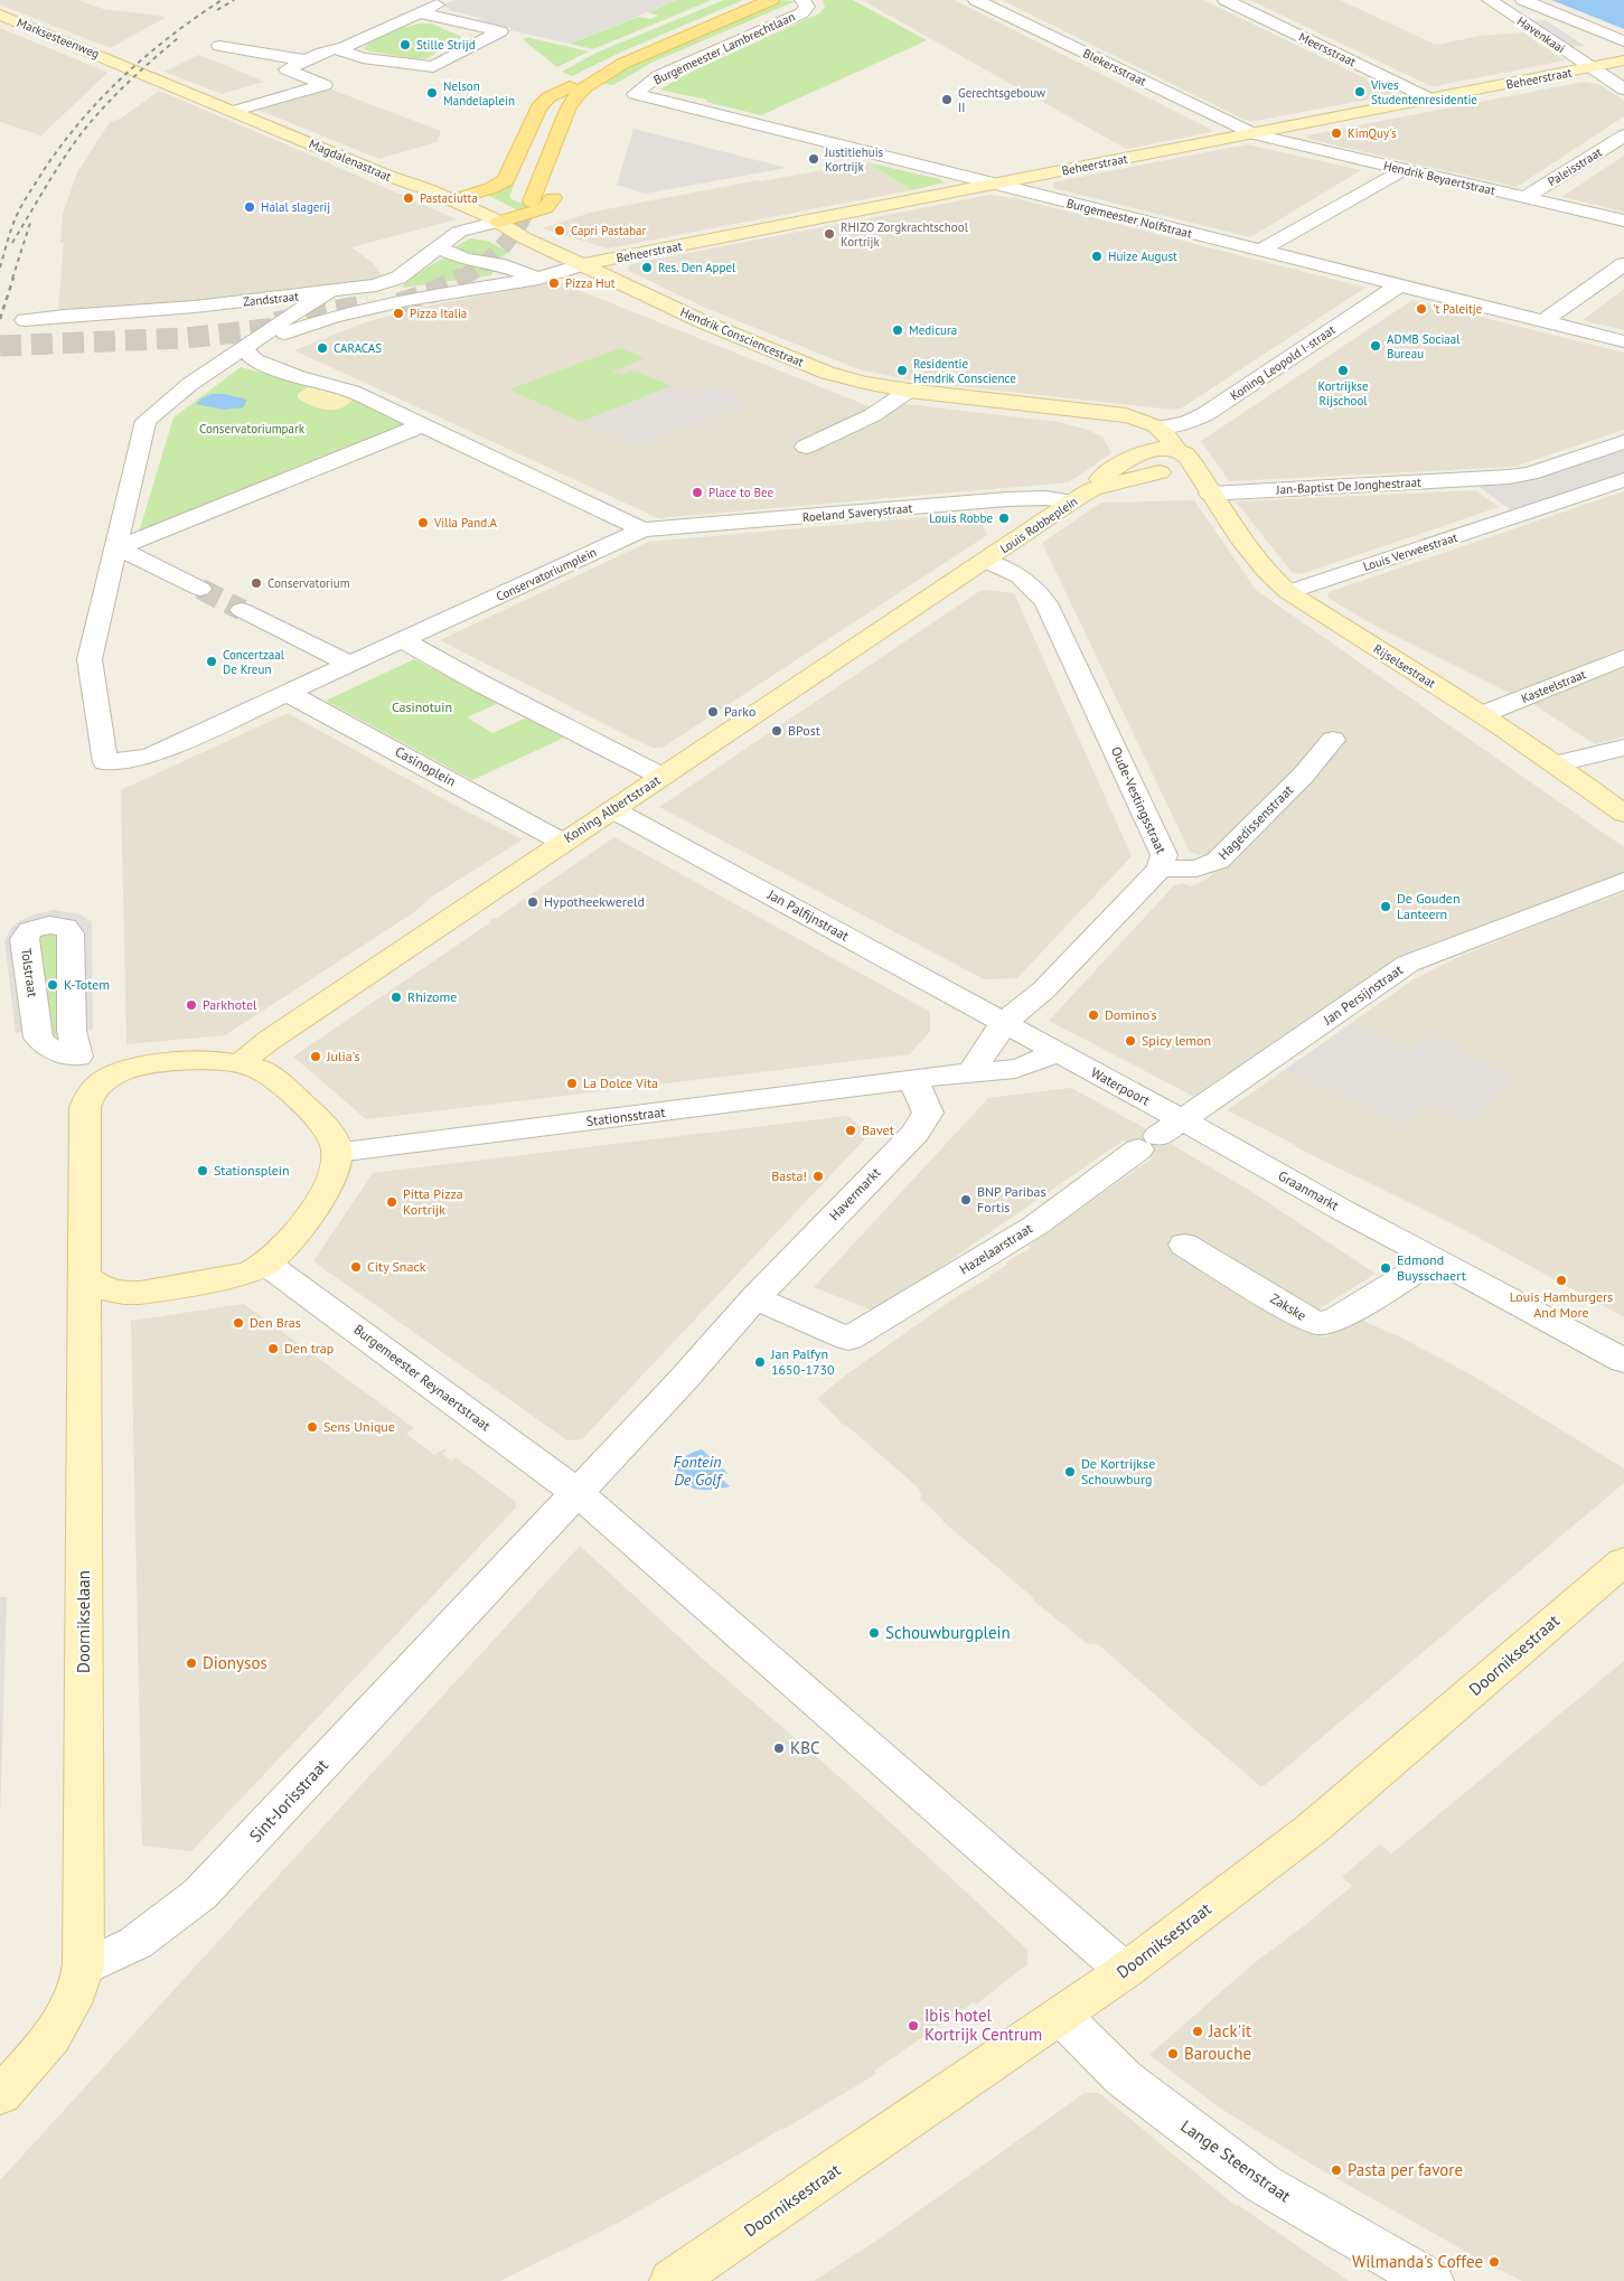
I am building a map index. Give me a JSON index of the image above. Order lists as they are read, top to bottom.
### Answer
{
  "streets": {
    "main road": ["Burgemeester Lambrechtlaan"],
    "street": [
      "Havenkaai",
      "Marksesteenweg",
      "Meersstraat",
      "Blekersstraat",
      "Beheerstraat",
      "Magdalenastraat",
      "Paleisstraat",
      "Hendrik Beyaertstraat",
      "Burgemeester Nolfstraat",
      "Zandstraat",
      "Hendrik Consciencestraat",
      "Koning Leopold I-straat",
      "Jan-Baptist De Jonghestraat",
      "Roeland Saverystraat",
      "Louis Robbeplein",
      "Louis Verweestraat",
      "Conservatoriumplein",
      "Rijselsestraat",
      "Kasteelstraat",
      "Casinoplein",
      "Oude-Vestingsstraat",
      "Koning Albertstraat",
      "Hagedissenstraat",
      "Jan Palfijnstraat",
      "Jan Persijnstraat",
      "Waterpoort",
      "Stationsstraat",
      "Graanmarkt",
      "Havermarkt",
      "Hazelaarstraat",
      "Zakske",
      "Burgemeester Reynaertstraat",
      "Doornikselaan",
      "Doorniksestraat",
      "Sint-Jorisstraat",
      "Lange Steenstraat"
    ]
  },
  "crossings": [
    ["Havenkaai", "Beheerstraat"],
    ["Marksesteenweg", "Magdalenastraat"],
    ["Burgemeester Lambrechtlaan", "Burgemeester Nolfstraat"],
    ["Meersstraat", "Beheerstraat"],
    ["Blekersstraat", "Beheerstraat"],
    ["Blekersstraat", "Hendrik Beyaertstraat"],
    ["Beheerstraat", "Magdalenastraat"],
    ["Beheerstraat", "Hendrik Beyaertstraat"],
    ["Beheerstraat", "Burgemeester Nolfstraat"],
    ["Beheerstraat", "Hendrik Consciencestraat"],
    ["Magdalenastraat", "Zandstraat"],
    ["Magdalenastraat", "Hendrik Consciencestraat"],
    ["Paleisstraat", "Hendrik Beyaertstraat"],
    ["Burgemeester Nolfstraat", "Koning Leopold I-straat"],
    ["Hendrik Consciencestraat", "Koning Leopold I-straat"],
    ["Hendrik Consciencestraat", "Louis Robbeplein"],
    ["Jan-Baptist De Jonghestraat", "Rijselsestraat"],
    ["Roeland Saverystraat", "Louis Robbeplein"],
    ["Roeland Saverystraat", "Conservatoriumplein"],
    ["Louis Robbeplein", "Oude-Vestingsstraat"],
    ["Louis Robbeplein", "Koning Albertstraat"],
    ["Louis Verweestraat", "Rijselsestraat"],
    ["Conservatoriumplein", "Casinoplein"],
    ["Rijselsestraat", "Kasteelstraat"],
    ["Casinoplein", "Koning Albertstraat"],
    ["Oude-Vestingsstraat", "Koning Albertstraat"],
    ["Oude-Vestingsstraat", "Hagedissenstraat"],
    ["Oude-Vestingsstraat", "Jan Palfijnstraat"],
    ["Oude-Vestingsstraat", "Waterpoort"],
    ["Koning Albertstraat", "Jan Palfijnstraat"],
    ["Jan Palfijnstraat", "Waterpoort"],
    ["Jan Persijnstraat", "Waterpoort"],
    ["Jan Persijnstraat", "Graanmarkt"],
    ["Jan Persijnstraat", "Hazelaarstraat"],
    ["Waterpoort", "Graanmarkt"],
    ["Waterpoort", "Hazelaarstraat"],
    ["Stationsstraat", "Havermarkt"],
    ["Graanmarkt", "Hazelaarstraat"],
    ["Graanmarkt", "Zakske"],
    ["Havermarkt", "Hazelaarstraat"],
    ["Burgemeester Reynaertstraat", "Sint-Jorisstraat"],
    ["Doornikselaan", "Sint-Jorisstraat"],
    ["Doorniksestraat", "Lange Steenstraat"]
  ],
  "water": ["Fontein De Golf"],
  "parks": ["Conservatoriumpark", "Casinotuin"],
  "places": [
    "Stille Strijd",
    "Vives Studentenresidentie",
    "Nelson Mandelaplein",
    "Gerechtsgebouw II",
    "KimQuy's",
    "Justitiehuis Kortrijk",
    "Pastaciutta",
    "Halal slagerij",
    "Capri Pastabar",
    "RHIZO Zorgkrachtschool Kortrijk",
    "Huize August",
    "Res. Den Appel",
    "Pizza Hut",
    "'t Paleitje",
    "Pizza Italia",
    "Medicura",
    "ADMB Sociaal Bureau",
    "CARACAS",
    "Residentie Hendrik Conscience",
    "Kortrijkse Rijschool",
    "Place to Bee",
    "Louis Robbe",
    "Villa Pand.A",
    "Conservatorium",
    "Concertzaal De Kreun",
    "Parko",
    "BPost",
    "Hypotheekwereld",
    "De Gouden Lanteern",
    "K-Totem",
    "Rhizome",
    "Parkhotel",
    "Domino's",
    "Spicy lemon",
    "Julia's",
    "La Dolce Vita",
    "Bavet",
    "Stationsplein",
    "Basta!",
    "BNP Paribas Fortis",
    "Pitta Pizza Kortrijk",
    "City Snack",
    "Edmond Buysschaert",
    "Louis Hamburgers And More",
    "Den Bras",
    "Den trap",
    "Jan Palfyn 1650-1730",
    "Sens Unique",
    "De Kortrijkse Schouwburg",
    "Schouwburgplein",
    "Dionysos",
    "KBC",
    "Ibis hotel Kortrijk Centrum",
    "Jack'it",
    "Barouche",
    "Pasta per favore",
    "Wilmanda's Coffee"
  ]
}
